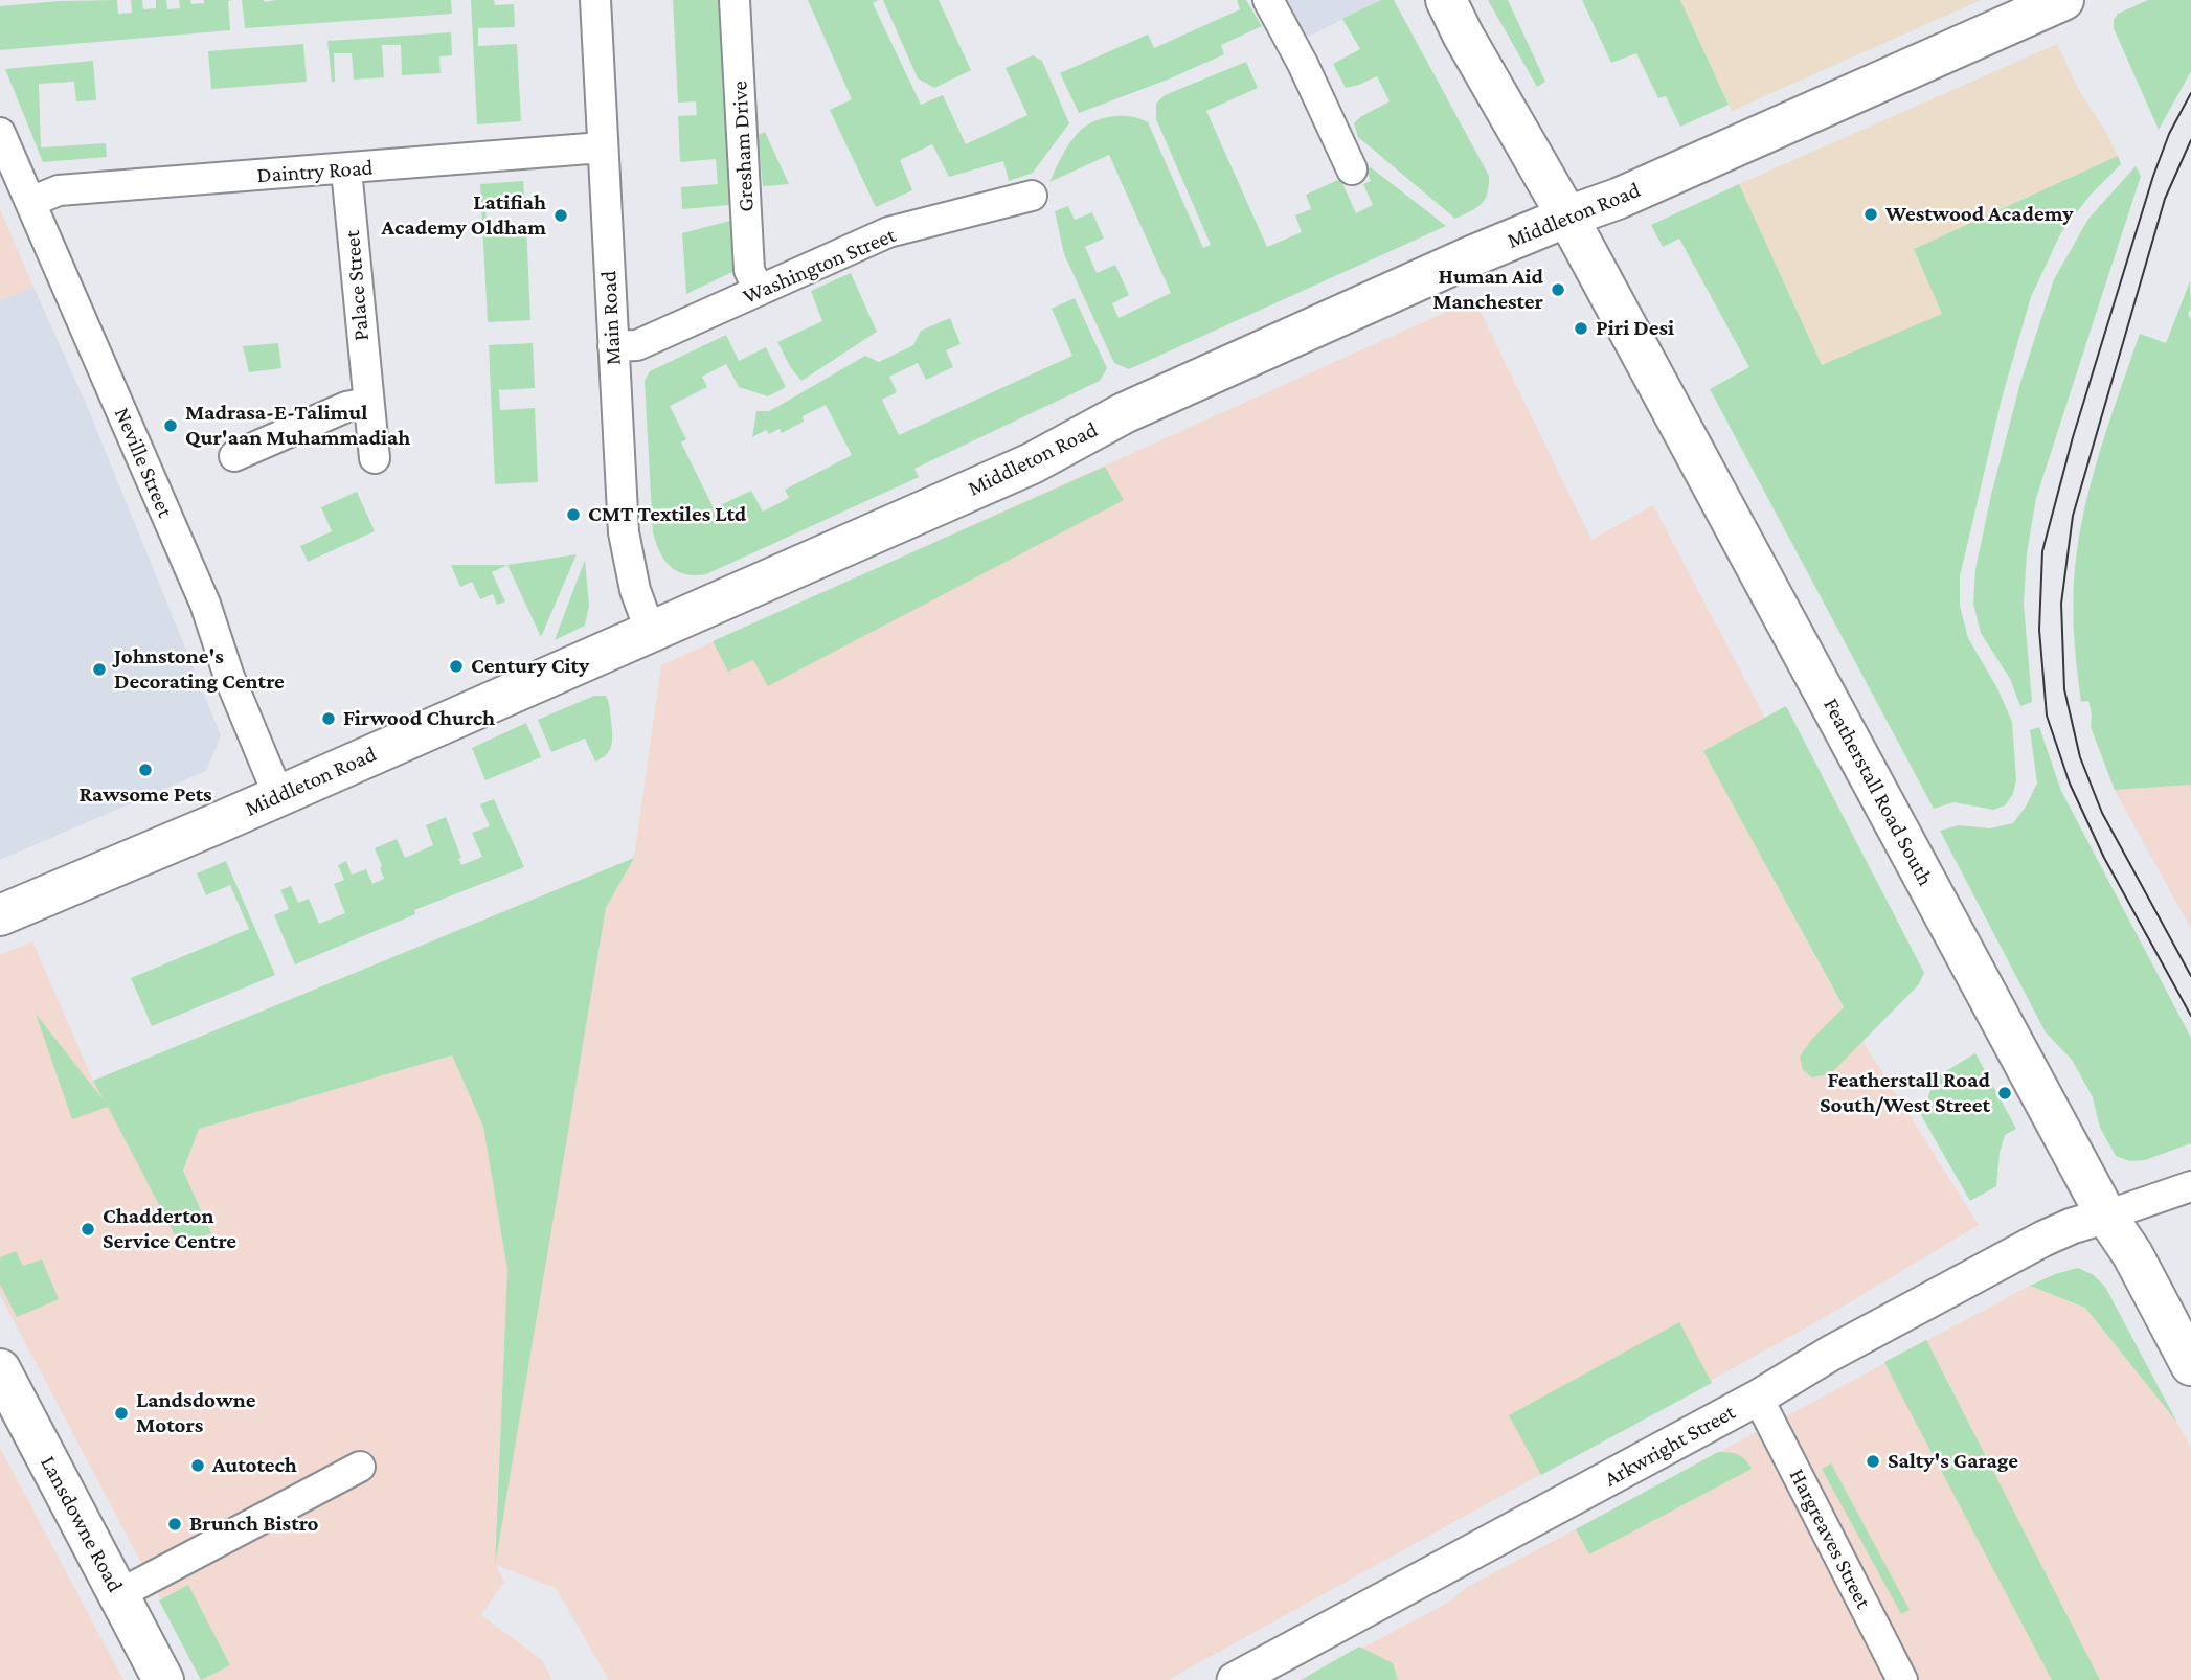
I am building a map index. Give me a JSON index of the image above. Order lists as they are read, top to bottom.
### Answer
{
  "streets": {
    "main road": ["Middleton Road", "Featherstall Road South", "Lansdowne Road"],
    "street": [
      "Gresham Drive",
      "Daintry Road",
      "Washington Street",
      "Palace Street",
      "Main Road",
      "Neville Street",
      "Arkwright Street",
      "Hargreaves Street"
    ]
  },
  "crossings": [
    ["Gresham Drive", "Washington Street"],
    ["Daintry Road", "Palace Street"],
    ["Daintry Road", "Main Road"],
    ["Daintry Road", "Neville Street"],
    ["Middleton Road", "Main Road"],
    ["Middleton Road", "Neville Street"],
    ["Middleton Road", "Featherstall Road South"],
    ["Washington Street", "Main Road"],
    ["Featherstall Road South", "Arkwright Street"],
    ["Arkwright Street", "Hargreaves Street"]
  ],
  "places": [
    "Westwood Academy",
    "Latifiah Academy Oldham",
    "Human Aid Manchester",
    "Piri Desi",
    "Madrasa-E-Talimul Qur'aan Muhammadiah",
    "CMT Textiles Ltd",
    "Century City",
    "Johnstone's Decorating Centre",
    "Firwood Church",
    "Rawsome Pets",
    "Featherstall Road South/West Street",
    "Chadderton Service Centre",
    "Landsdowne Motors",
    "Salty's Garage",
    "Autotech",
    "Brunch Bistro"
  ]
}
